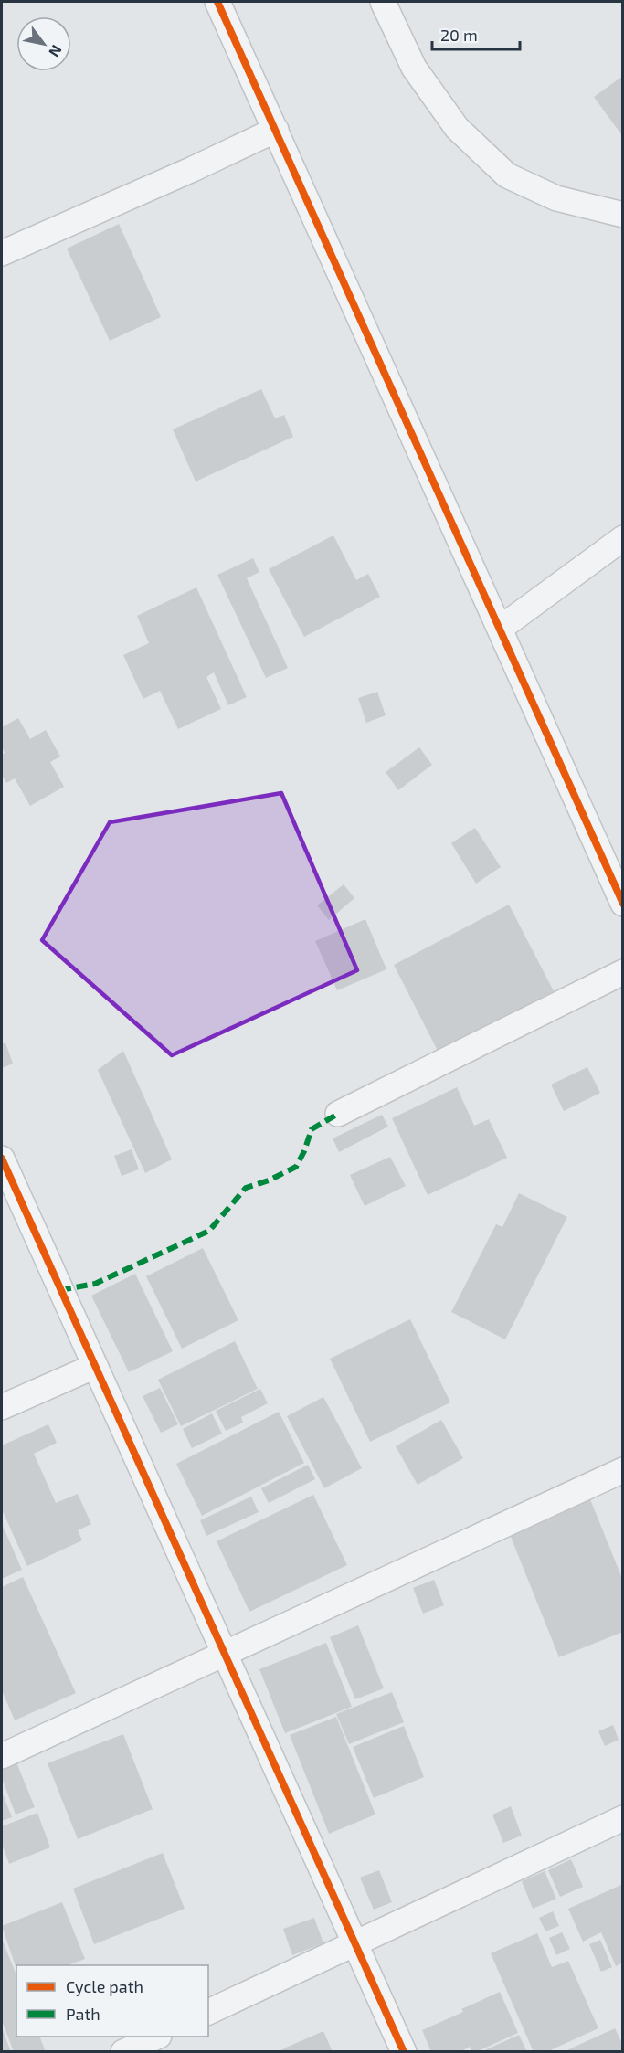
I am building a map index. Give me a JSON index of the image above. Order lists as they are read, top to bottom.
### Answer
{
  "legend": ["Cycle path", "Path"],
  "scale_bar": "20 m",
  "north": "bottom right"
}
